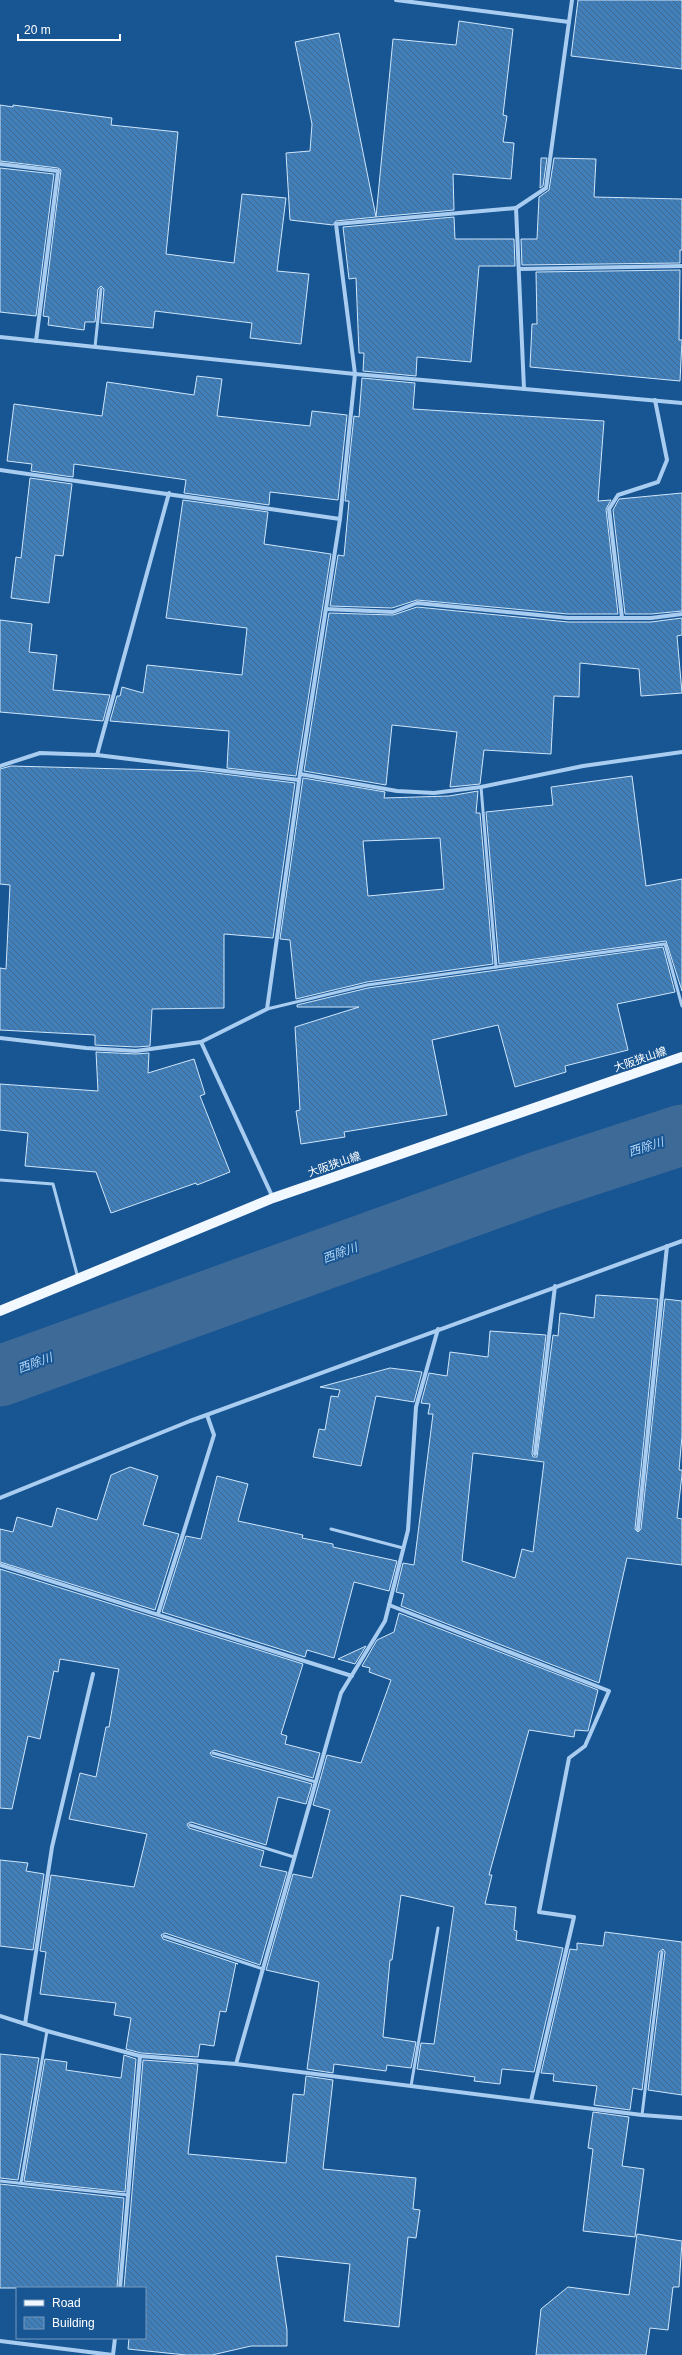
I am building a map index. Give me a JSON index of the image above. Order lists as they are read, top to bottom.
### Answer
{
  "streets": {
    "main road": ["大阪狭山線"]
  },
  "water": ["西除川"],
  "legend": ["Road", "Building"],
  "scale_bar": "20 m"
}
